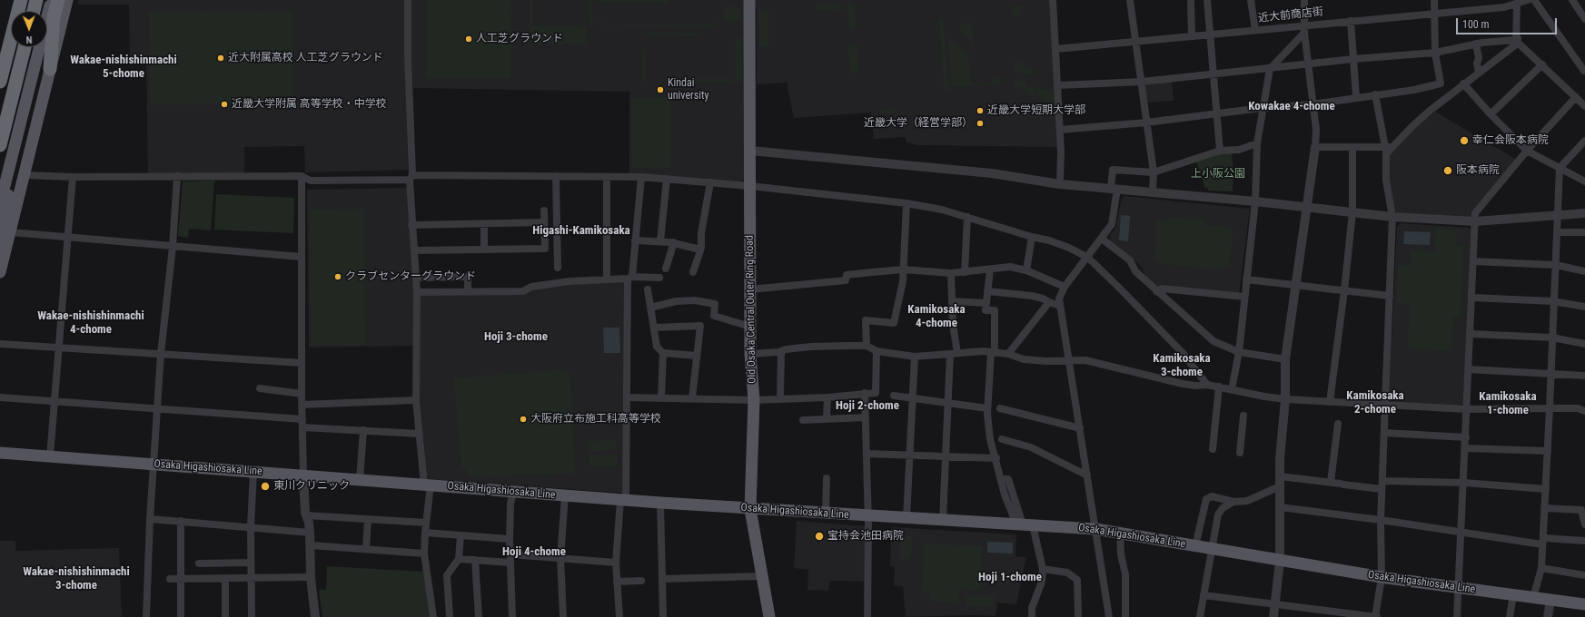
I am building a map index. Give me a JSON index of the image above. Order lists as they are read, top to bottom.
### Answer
{
  "streets": {
    "main road": ["Old Osaka Central Outer Ring Road", "Osaka Higashiosaka Line"],
    "street": ["近大前商店街"]
  },
  "crossings": [
    ["Old Osaka Central Outer Ring Road", "Osaka Higashiosaka Line"]
  ],
  "districts": [
    "Wakae-nishishinmachi 5-chome",
    "Kowakae 4-chome",
    "Higashi-Kamikosaka",
    "Kamikosaka 4-chome",
    "Wakae-nishishinmachi 4-chome",
    "Hoji 3-chome",
    "Kamikosaka 3-chome",
    "Kamikosaka 2-chome",
    "Kamikosaka 1-chome",
    "Hoji 2-chome",
    "Hoji 4-chome",
    "Wakae-nishishinmachi 3-chome",
    "Hoji 1-chome"
  ],
  "parks": ["上小阪公園"],
  "places": [
    "人工芝グラウンド",
    "近大附属高校 人工芝グラウンド",
    "Kindai university",
    "近畿大学附属 高等学校・中学校",
    "近畿大学短期大学部",
    "近畿大学（経営学部）",
    "幸仁会阪本病院",
    "阪本病院",
    "クラブセンターグラウンド",
    "大阪府立布施工科高等学校",
    "東川クリニック",
    "宝持会池田病院"
  ],
  "scale_bar": "100 m",
  "north": "bottom"
}
